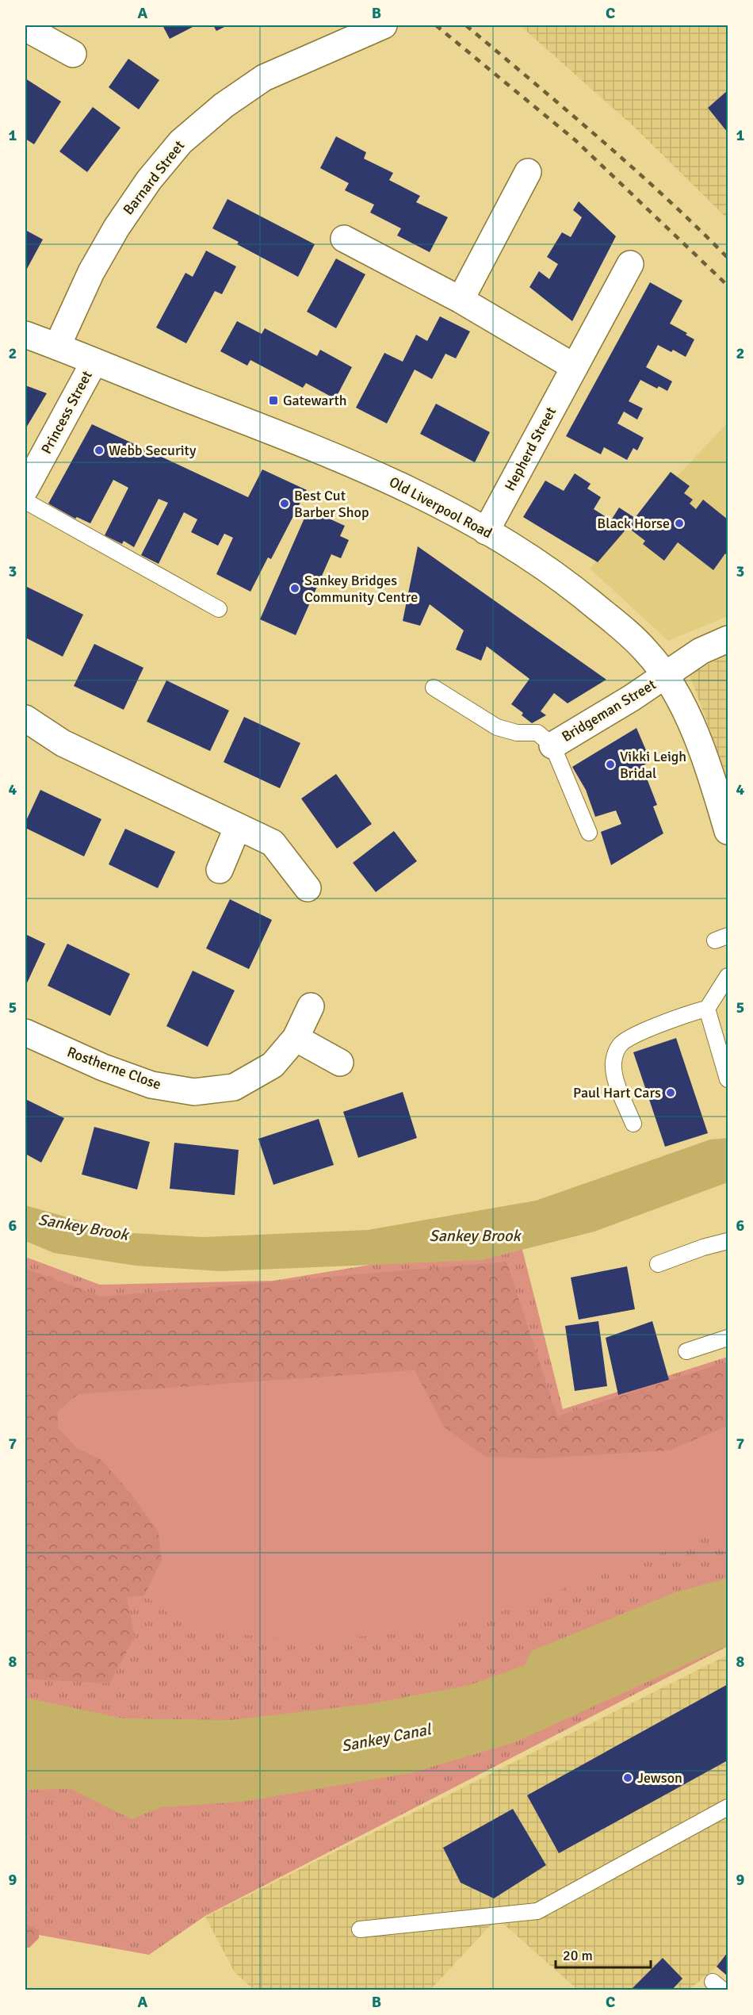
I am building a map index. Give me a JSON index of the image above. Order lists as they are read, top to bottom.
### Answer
{
  "streets": {
    "street": [
      "Barnard Street",
      "Princess Street",
      "Hepherd Street",
      "Old Liverpool Road",
      "Bridgeman Street",
      "Rostherne Close"
    ]
  },
  "crossings": [
    ["Barnard Street", "Old Liverpool Road"],
    ["Princess Street", "Old Liverpool Road"],
    ["Hepherd Street", "Old Liverpool Road"],
    ["Old Liverpool Road", "Bridgeman Street"]
  ],
  "water": ["Sankey Brook", "Sankey Canal"],
  "places": {
    "transit": ["Gatewarth"],
    "other": [
      "Webb Security",
      "Best Cut Barber Shop",
      "Black Horse",
      "Sankey Bridges Community Centre",
      "Vikki Leigh Bridal",
      "Paul Hart Cars",
      "Jewson"
    ]
  },
  "scale_bar": "20 m",
  "grid": {
    "columns": ["A", "B", "C"],
    "rows": [
      "1",
      "2",
      "3",
      "4",
      "5",
      "6",
      "7",
      "8",
      "9"
    ]
  }
}
